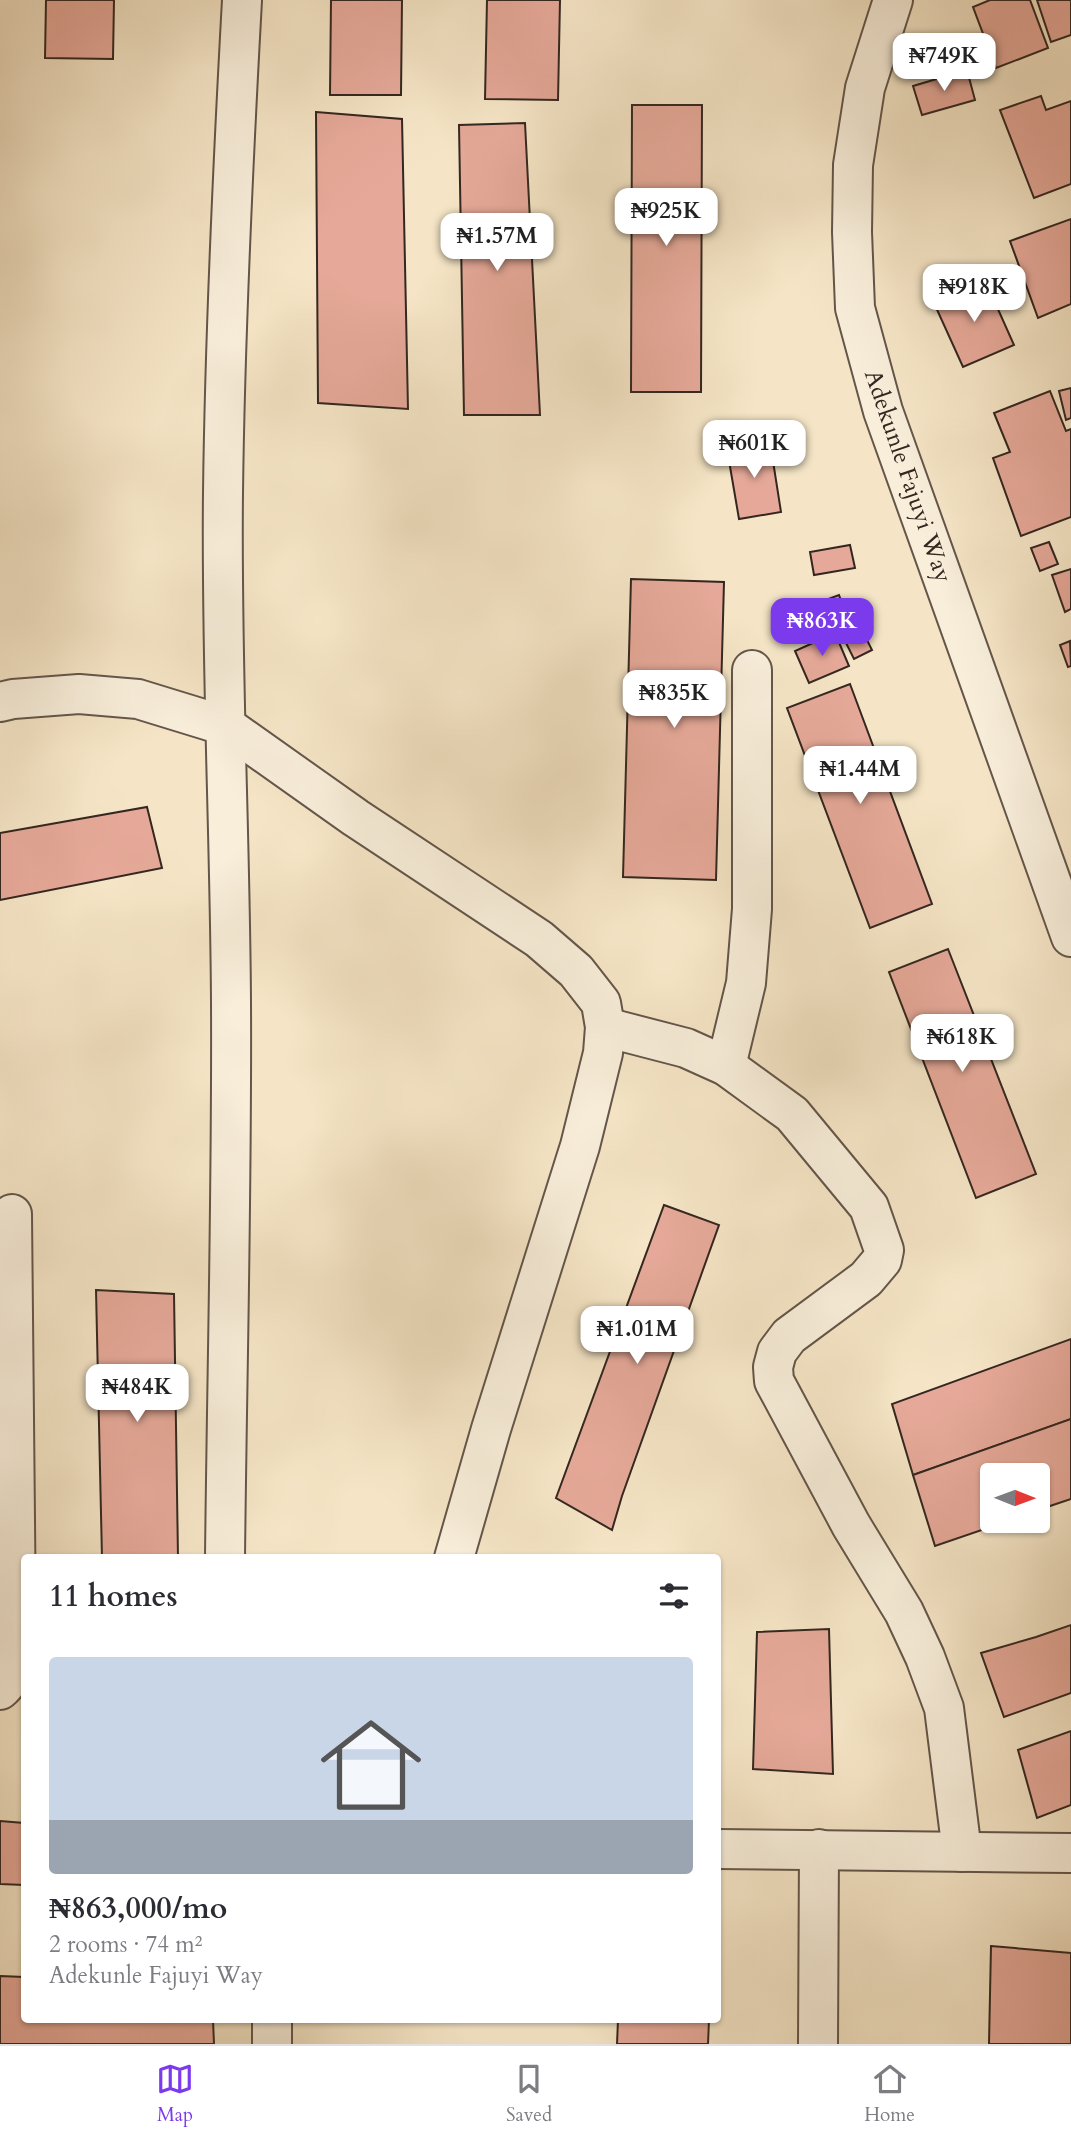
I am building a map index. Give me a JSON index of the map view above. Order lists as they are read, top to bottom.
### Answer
{
  "streets": {
    "street": ["Adekunle Fajuyi Way"]
  },
  "north": "right",
  "page": {
    "price": [
      "₦749K",
      "₦925K",
      "₦1.57M",
      "₦918K",
      "₦601K",
      "₦863K",
      "₦835K",
      "₦1.44M",
      "₦618K",
      "₦1.01M",
      "₦484K"
    ],
    "heading": "11 homes",
    "list": [
      {
        "name": "₦863,000/mo",
        "note": "2 rooms · 74 m² · Adekunle Fajuyi Way"
      }
    ],
    "tabs": ["Map", "Saved", "Home"]
  }
}
